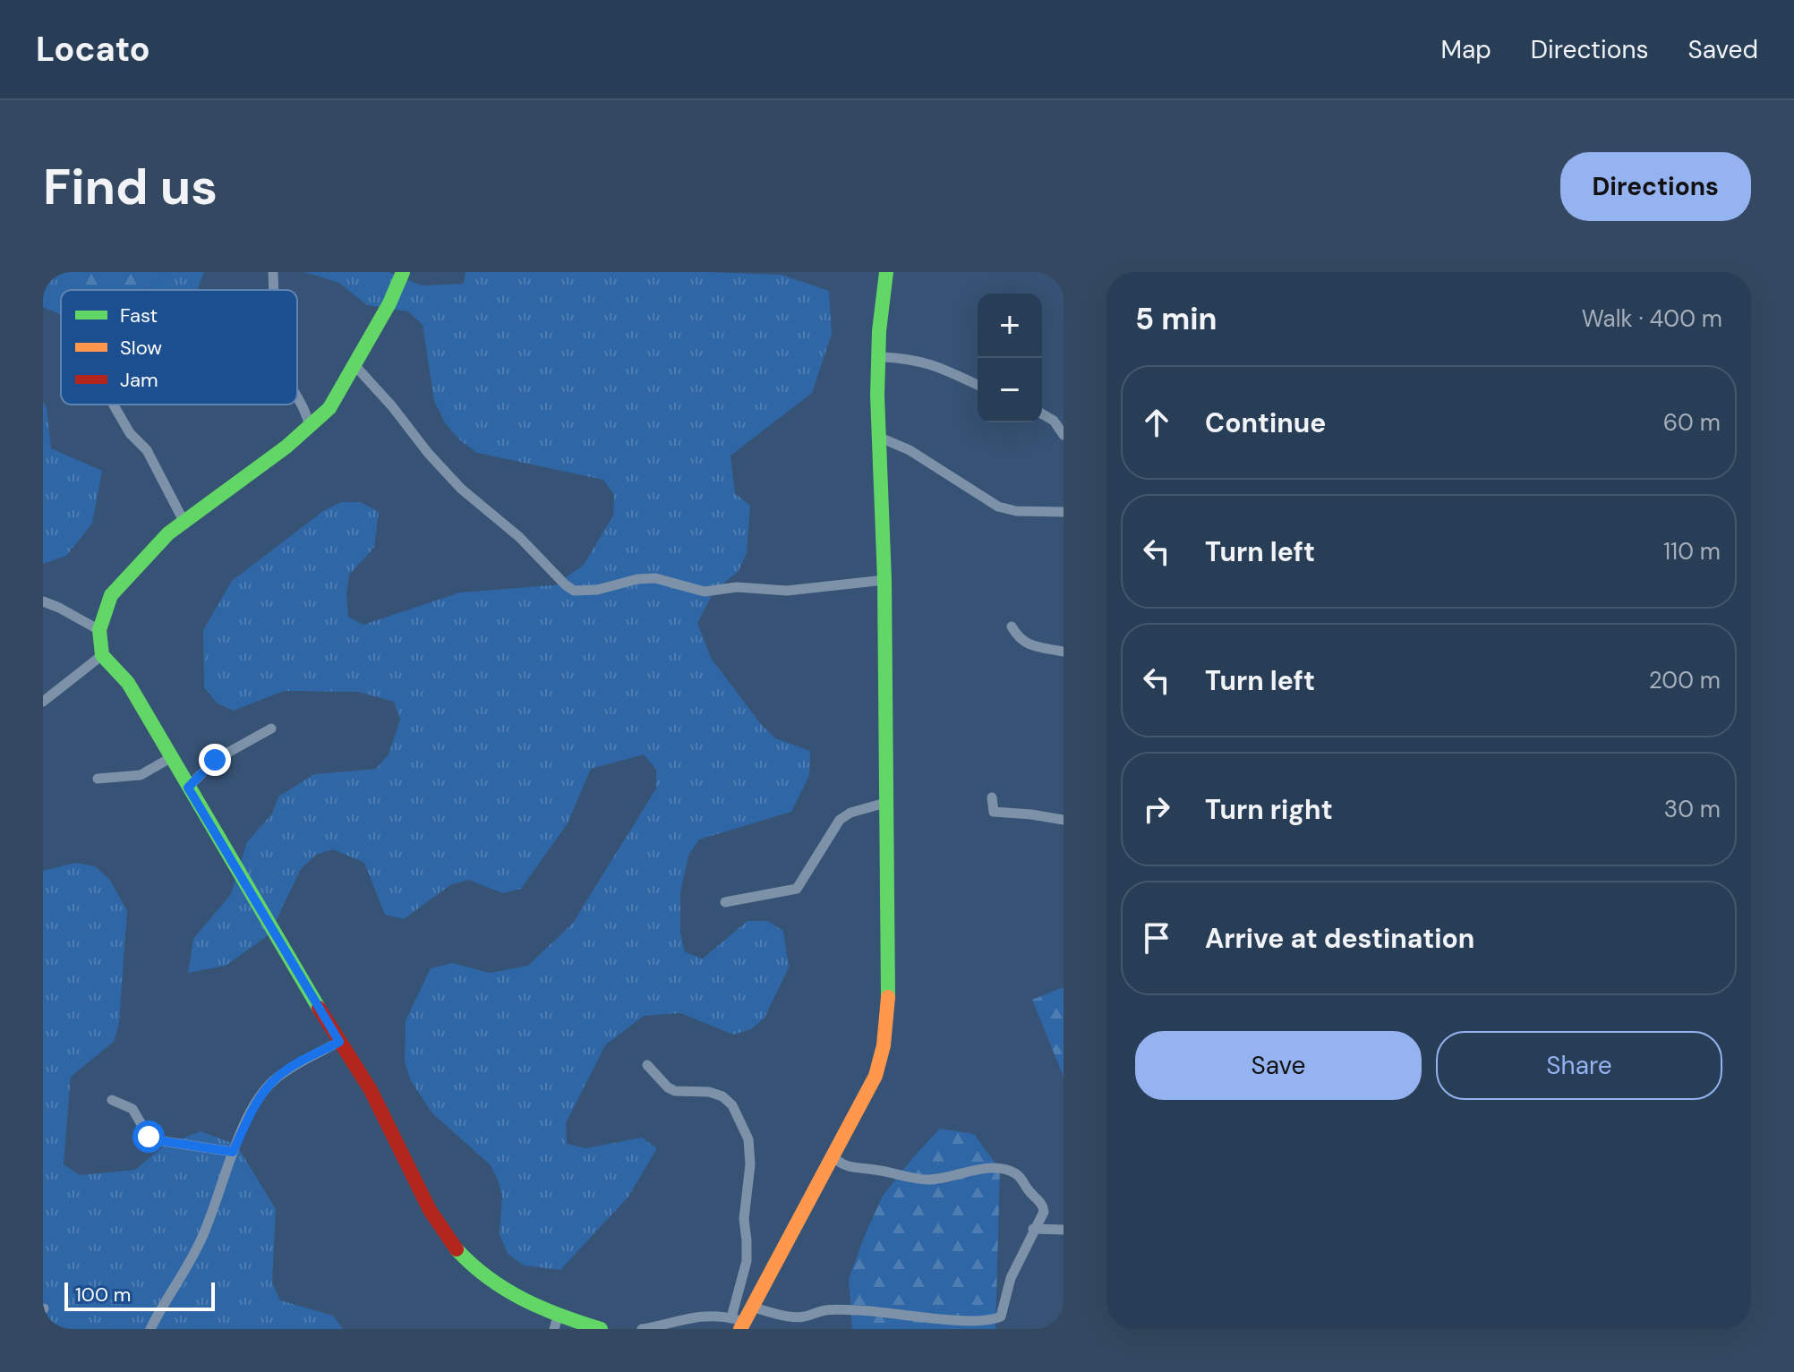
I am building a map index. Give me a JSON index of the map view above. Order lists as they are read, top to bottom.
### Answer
{
  "legend": ["Fast", "Slow", "Jam"],
  "scale_bar": "100 m",
  "page": {
    "header": "Locato",
    "nav": ["Map", "Directions", "Saved"],
    "buttons": [
      "Directions",
      ["Save", "Share"]
    ],
    "title": "Find us",
    "heading": ["5 min", "Walk · 400 m"],
    "map_buttons": ["+", "−"],
    "list": [
      ["Continue", "60 m"],
      ["Turn left", "110 m"],
      ["Turn left", "200 m"],
      ["Turn right", "30 m"],
      "Arrive at destination"
    ],
    "scale": "100 m"
  }
}
